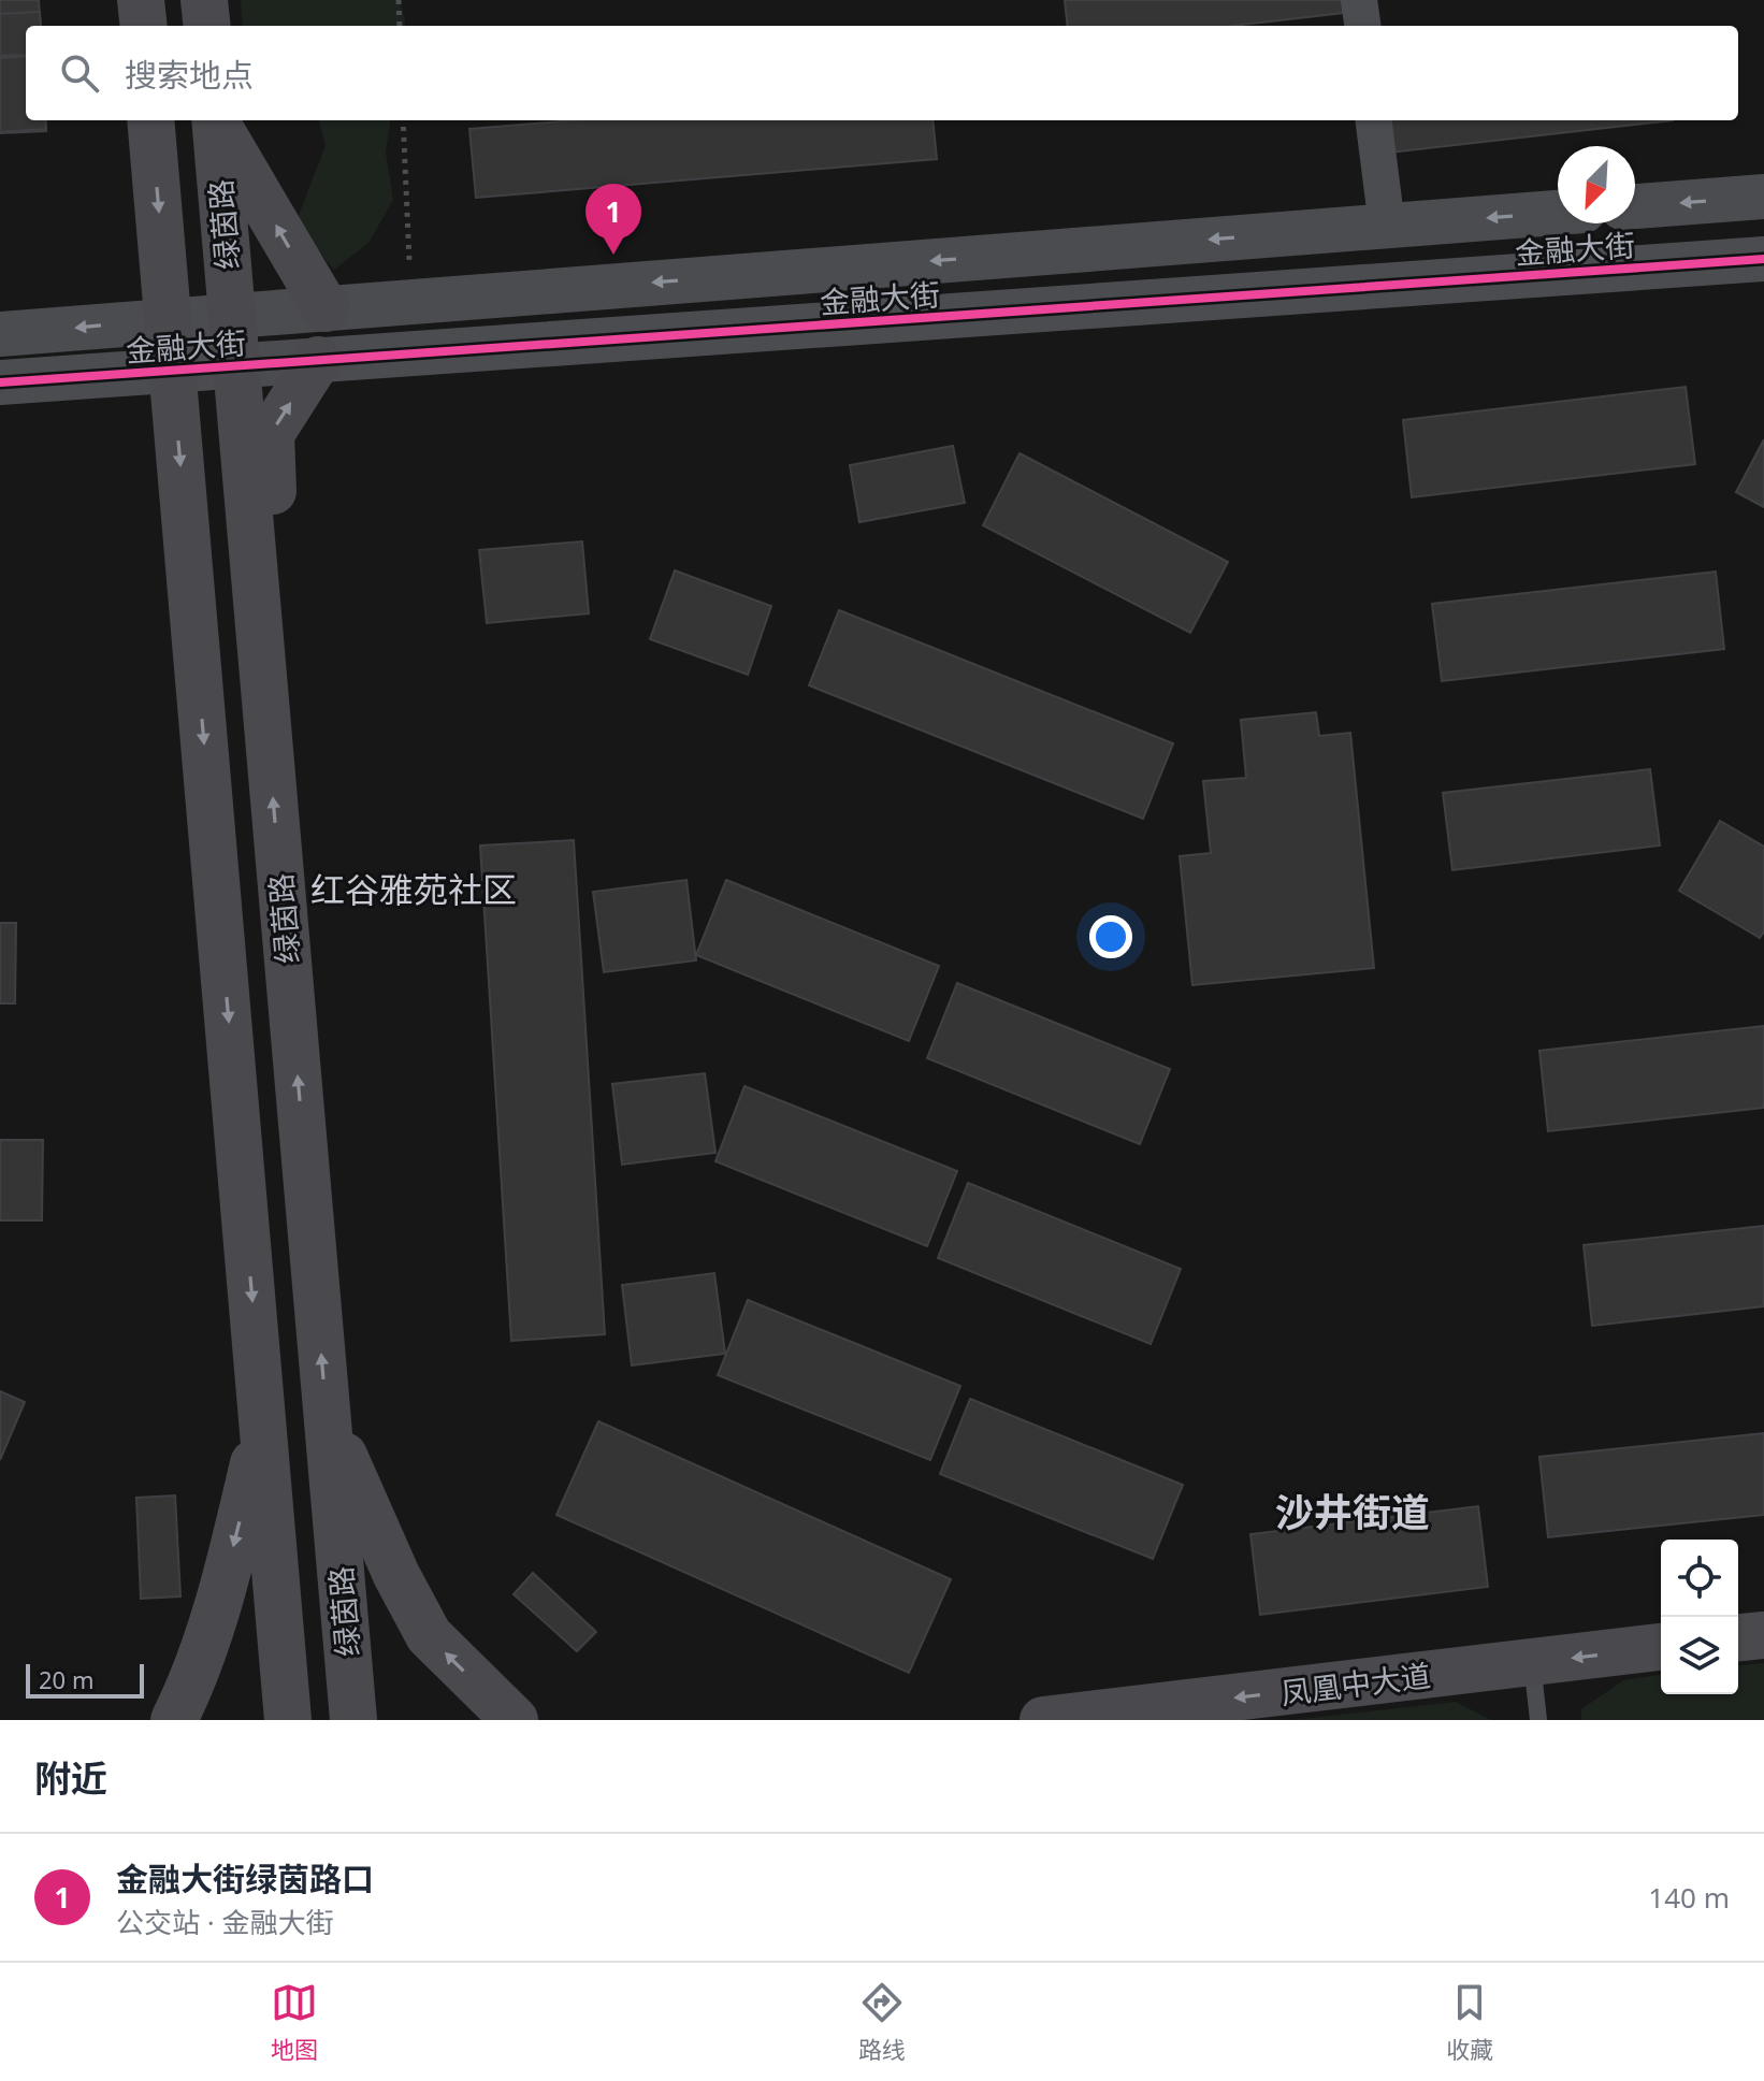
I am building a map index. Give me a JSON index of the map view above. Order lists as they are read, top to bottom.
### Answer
{
  "streets": {
    "main road": ["绿茵路", "凤凰中大道"],
    "street": ["金融大街"]
  },
  "crossings": [
    ["绿茵路", "金融大街"]
  ],
  "one_way": ["凤凰中大道"],
  "districts": ["红谷雅苑社区", "沙井街道"],
  "scale_bar": "20 m",
  "north": "bottom left",
  "page": {
    "search": "搜索地点",
    "pins": "1",
    "scale": "20 m",
    "heading": "附近",
    "list": [
      {
        "mark": "1",
        "name": "金融大街绿茵路口",
        "note": "公交站 · 金融大街",
        "value": "140 m"
      }
    ],
    "nav": ["地图", "路线", "收藏"]
  }
}
